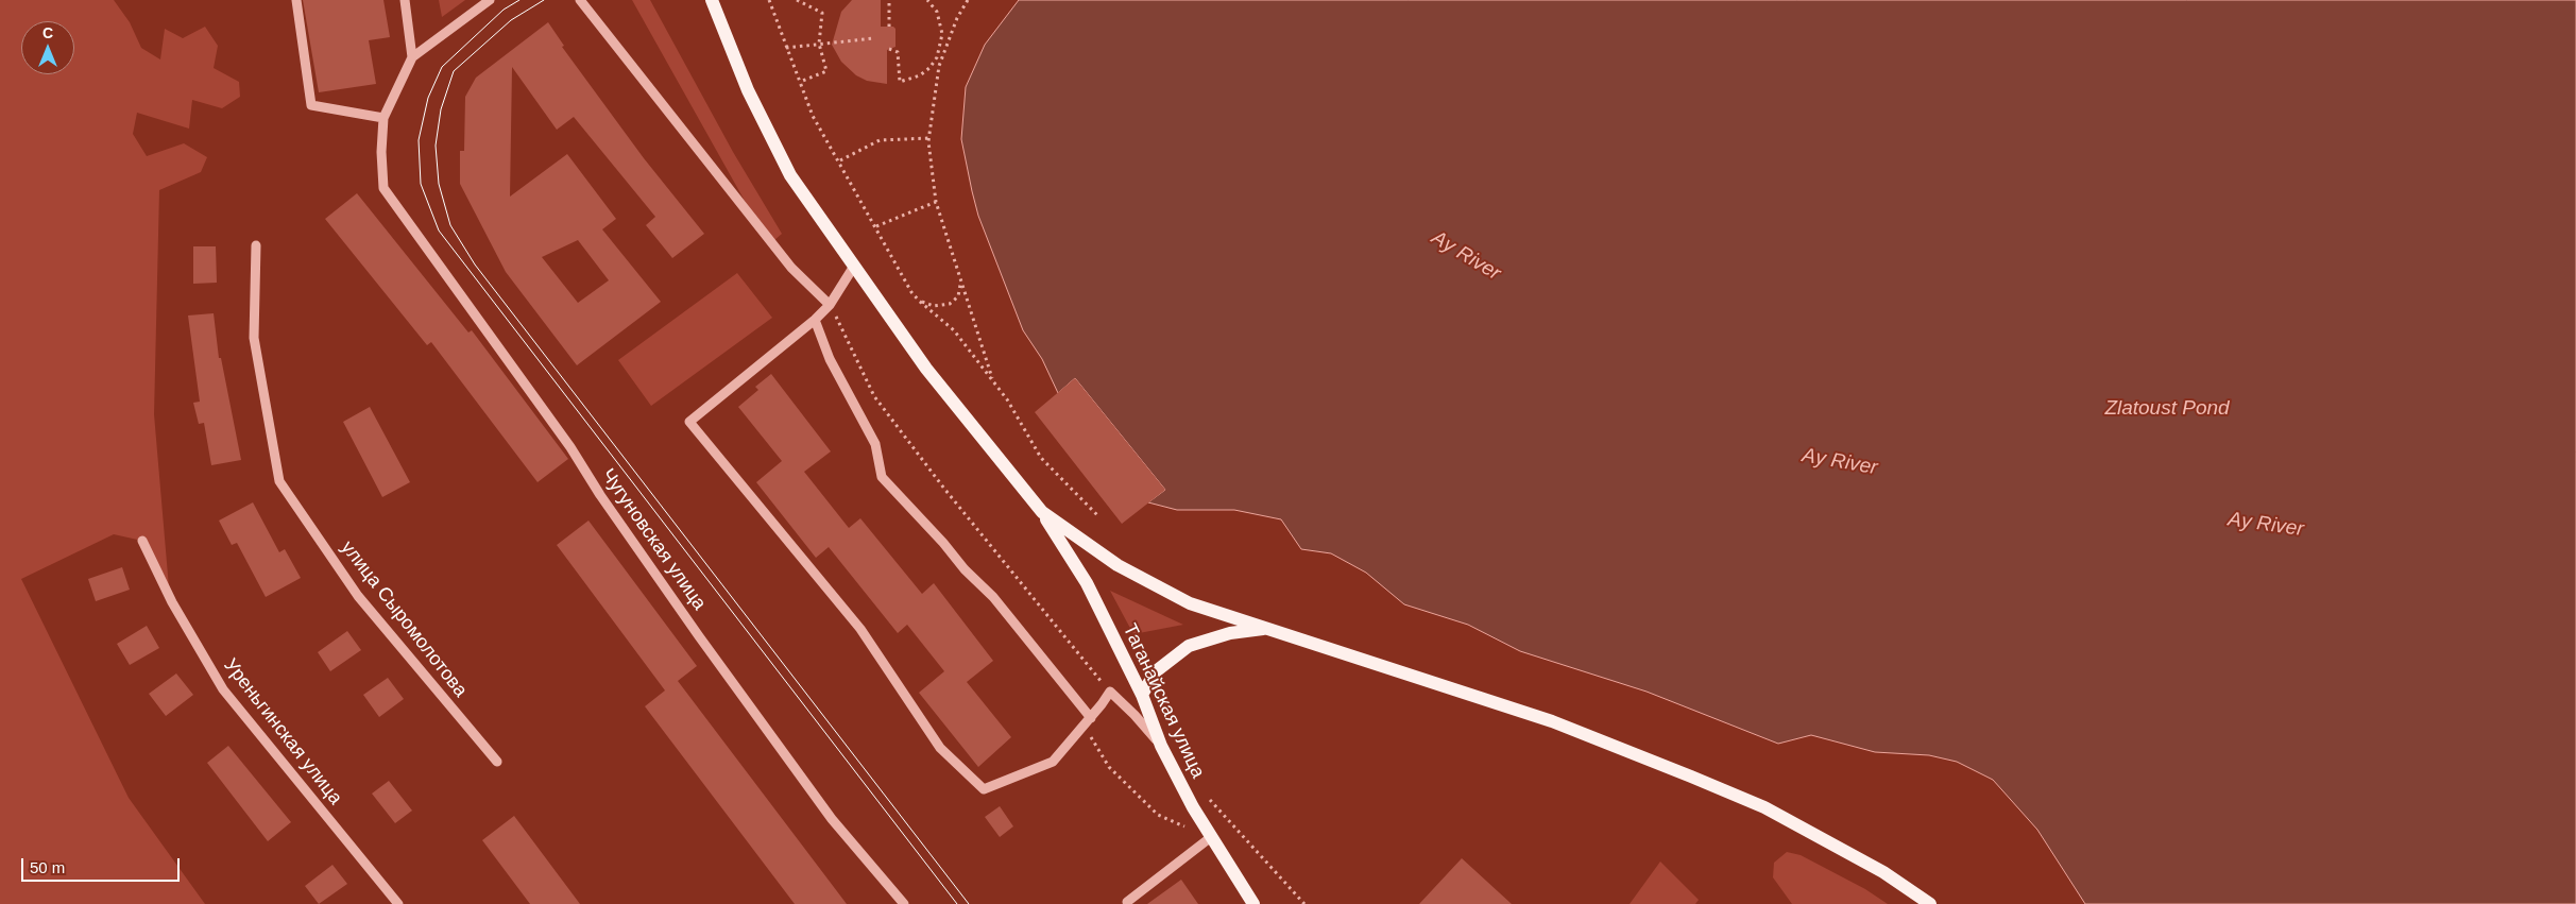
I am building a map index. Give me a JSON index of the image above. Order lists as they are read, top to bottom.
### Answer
{
  "streets": {
    "main road": ["Таганайская улица"],
    "street": ["Чугуновская улица", "улица Сыромолотова", "Уреньгинская улица"]
  },
  "water": ["Ay River", "Zlatoust Pond"],
  "scale_bar": "50 m",
  "north": "top"
}
